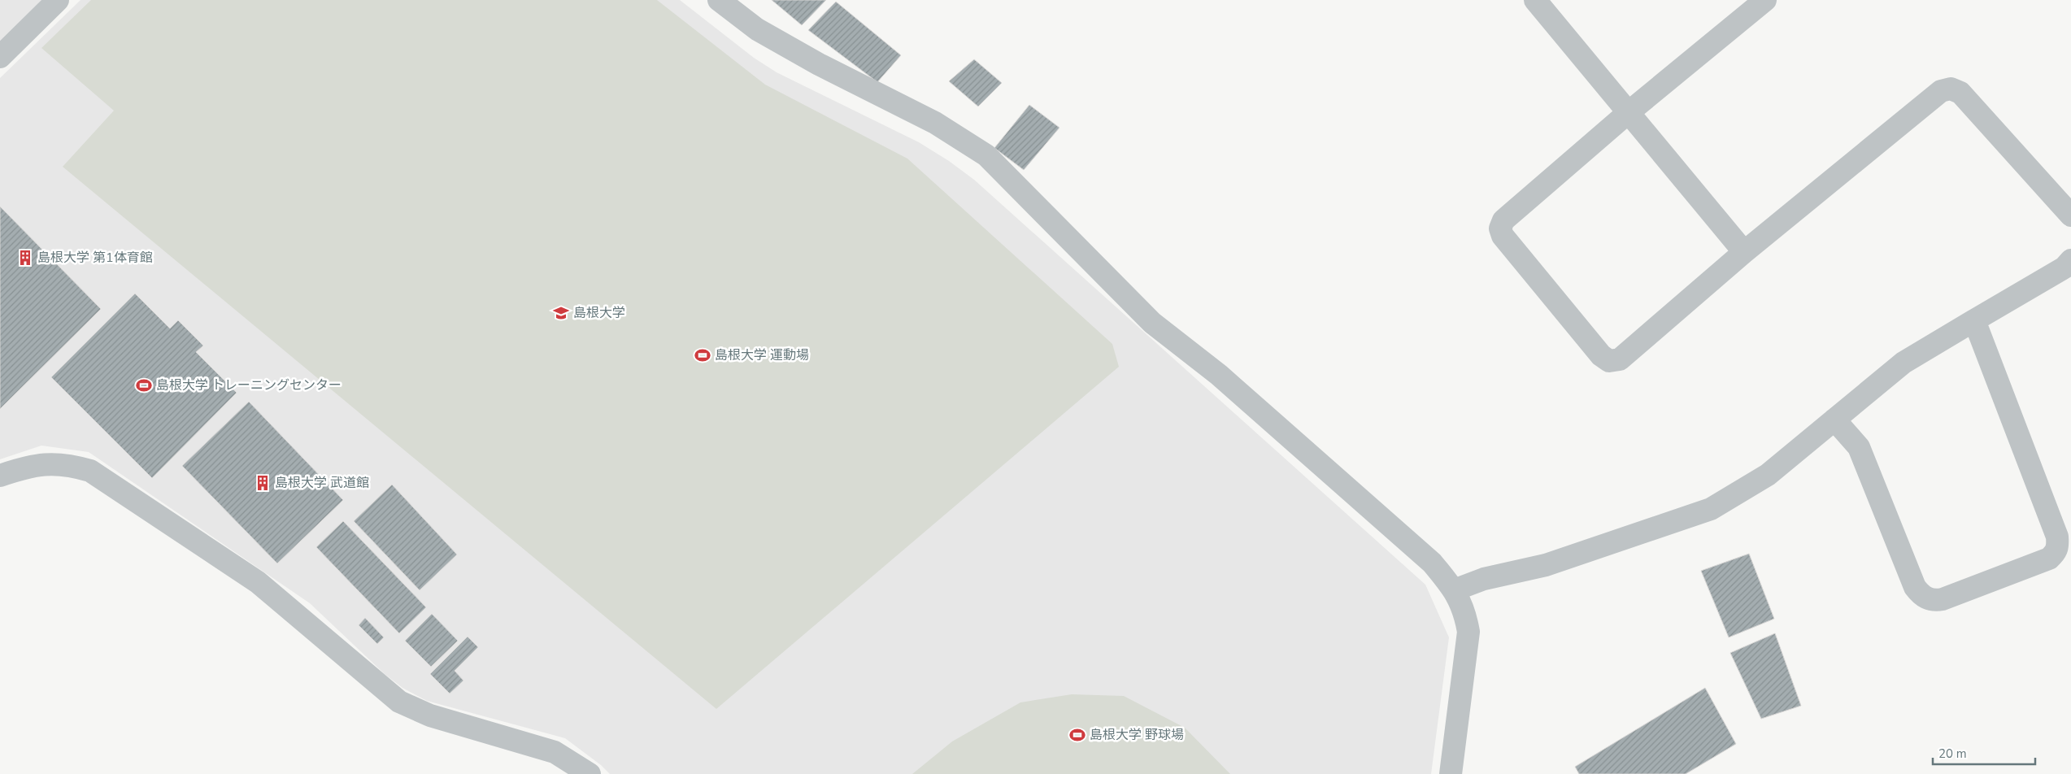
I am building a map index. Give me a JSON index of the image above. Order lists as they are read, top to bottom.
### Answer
{
  "places": {
    "building": ["島根大学 第1体育館", "島根大学 武道館"],
    "school or university": ["島根大学"],
    "sports": ["島根大学 運動場", "島根大学 トレーニングセンター", "島根大学 野球場"]
  },
  "scale_bar": "20 m"
}
